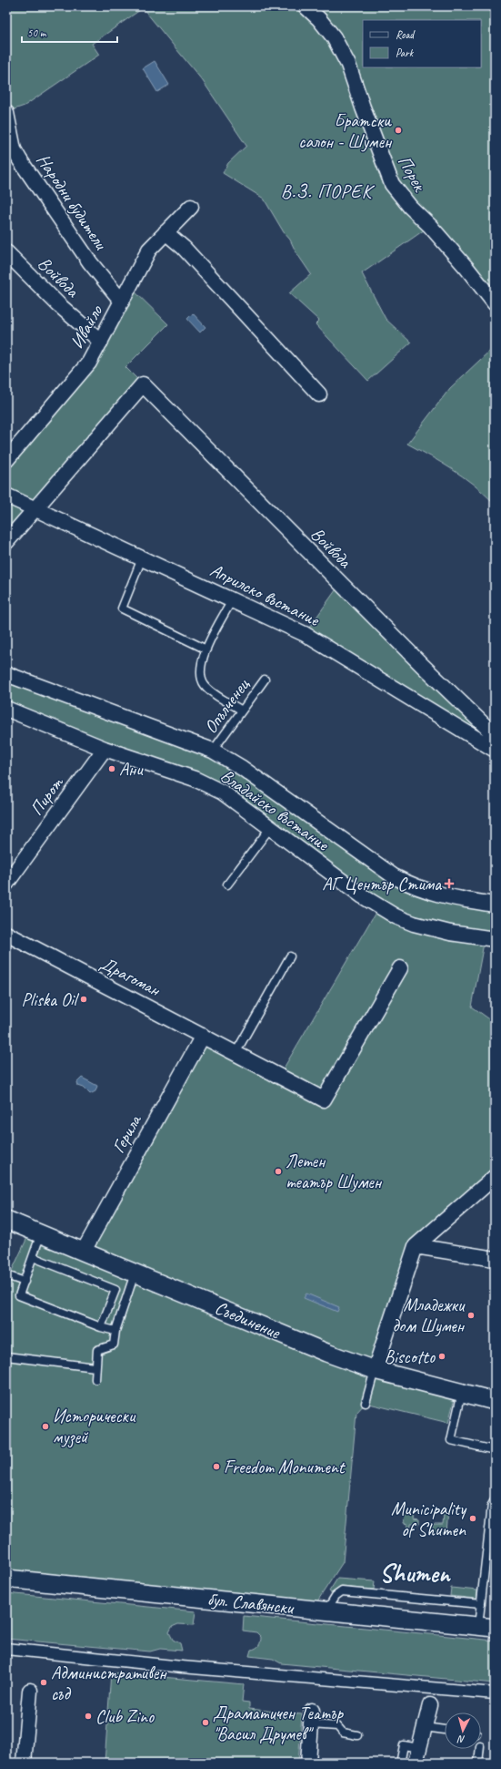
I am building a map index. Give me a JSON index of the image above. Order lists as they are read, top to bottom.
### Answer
{
  "streets": {
    "street": [
      "Порек",
      "Народни будители",
      "Войвода",
      "Ивайло",
      "Априлско въстание",
      "Пирот",
      "Владайско въстание",
      "Драгоман",
      "Герила",
      "Съединение",
      "бул. Славянски"
    ],
    "lane": ["Опълченец"]
  },
  "crossings": [
    ["Народни будители", "Ивайло"],
    ["Войвода", "Ивайло"],
    ["Войвода", "Априлско въстание"],
    ["Опълченец", "Владайско въстание"],
    ["Пирот", "Владайско въстание"],
    ["Драгоман", "Герила"],
    ["Герила", "Съединение"]
  ],
  "districts": ["В.З. ПОРЕК", "Shumen"],
  "places": {
    "other": [
      "Братски салон - Шумен",
      "Ани",
      "Pliska Oil",
      "Летен театър Шумен",
      "Младежки дом Шумен",
      "Biscotto",
      "Исторически музей",
      "Freedom Monument",
      "Municipality of Shumen",
      "Административен съд",
      "Club Zino",
      "Драматичен Театър \"Васил Друмев\""
    ],
    "health": ["АГ Център Стима"]
  },
  "legend": ["Road", "Park"],
  "scale_bar": "50 m",
  "north": "bottom"
}
